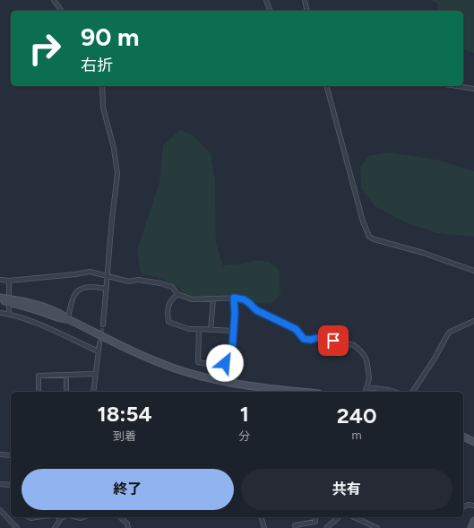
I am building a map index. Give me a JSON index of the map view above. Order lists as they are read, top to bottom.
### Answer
{
  "page": {
    "turn": ["90 m", "右折"],
    "eta": [
      "18:54",
      "到着",
      "1",
      "分",
      "240",
      "m"
    ],
    "buttons": ["終了", "共有"]
  }
}
